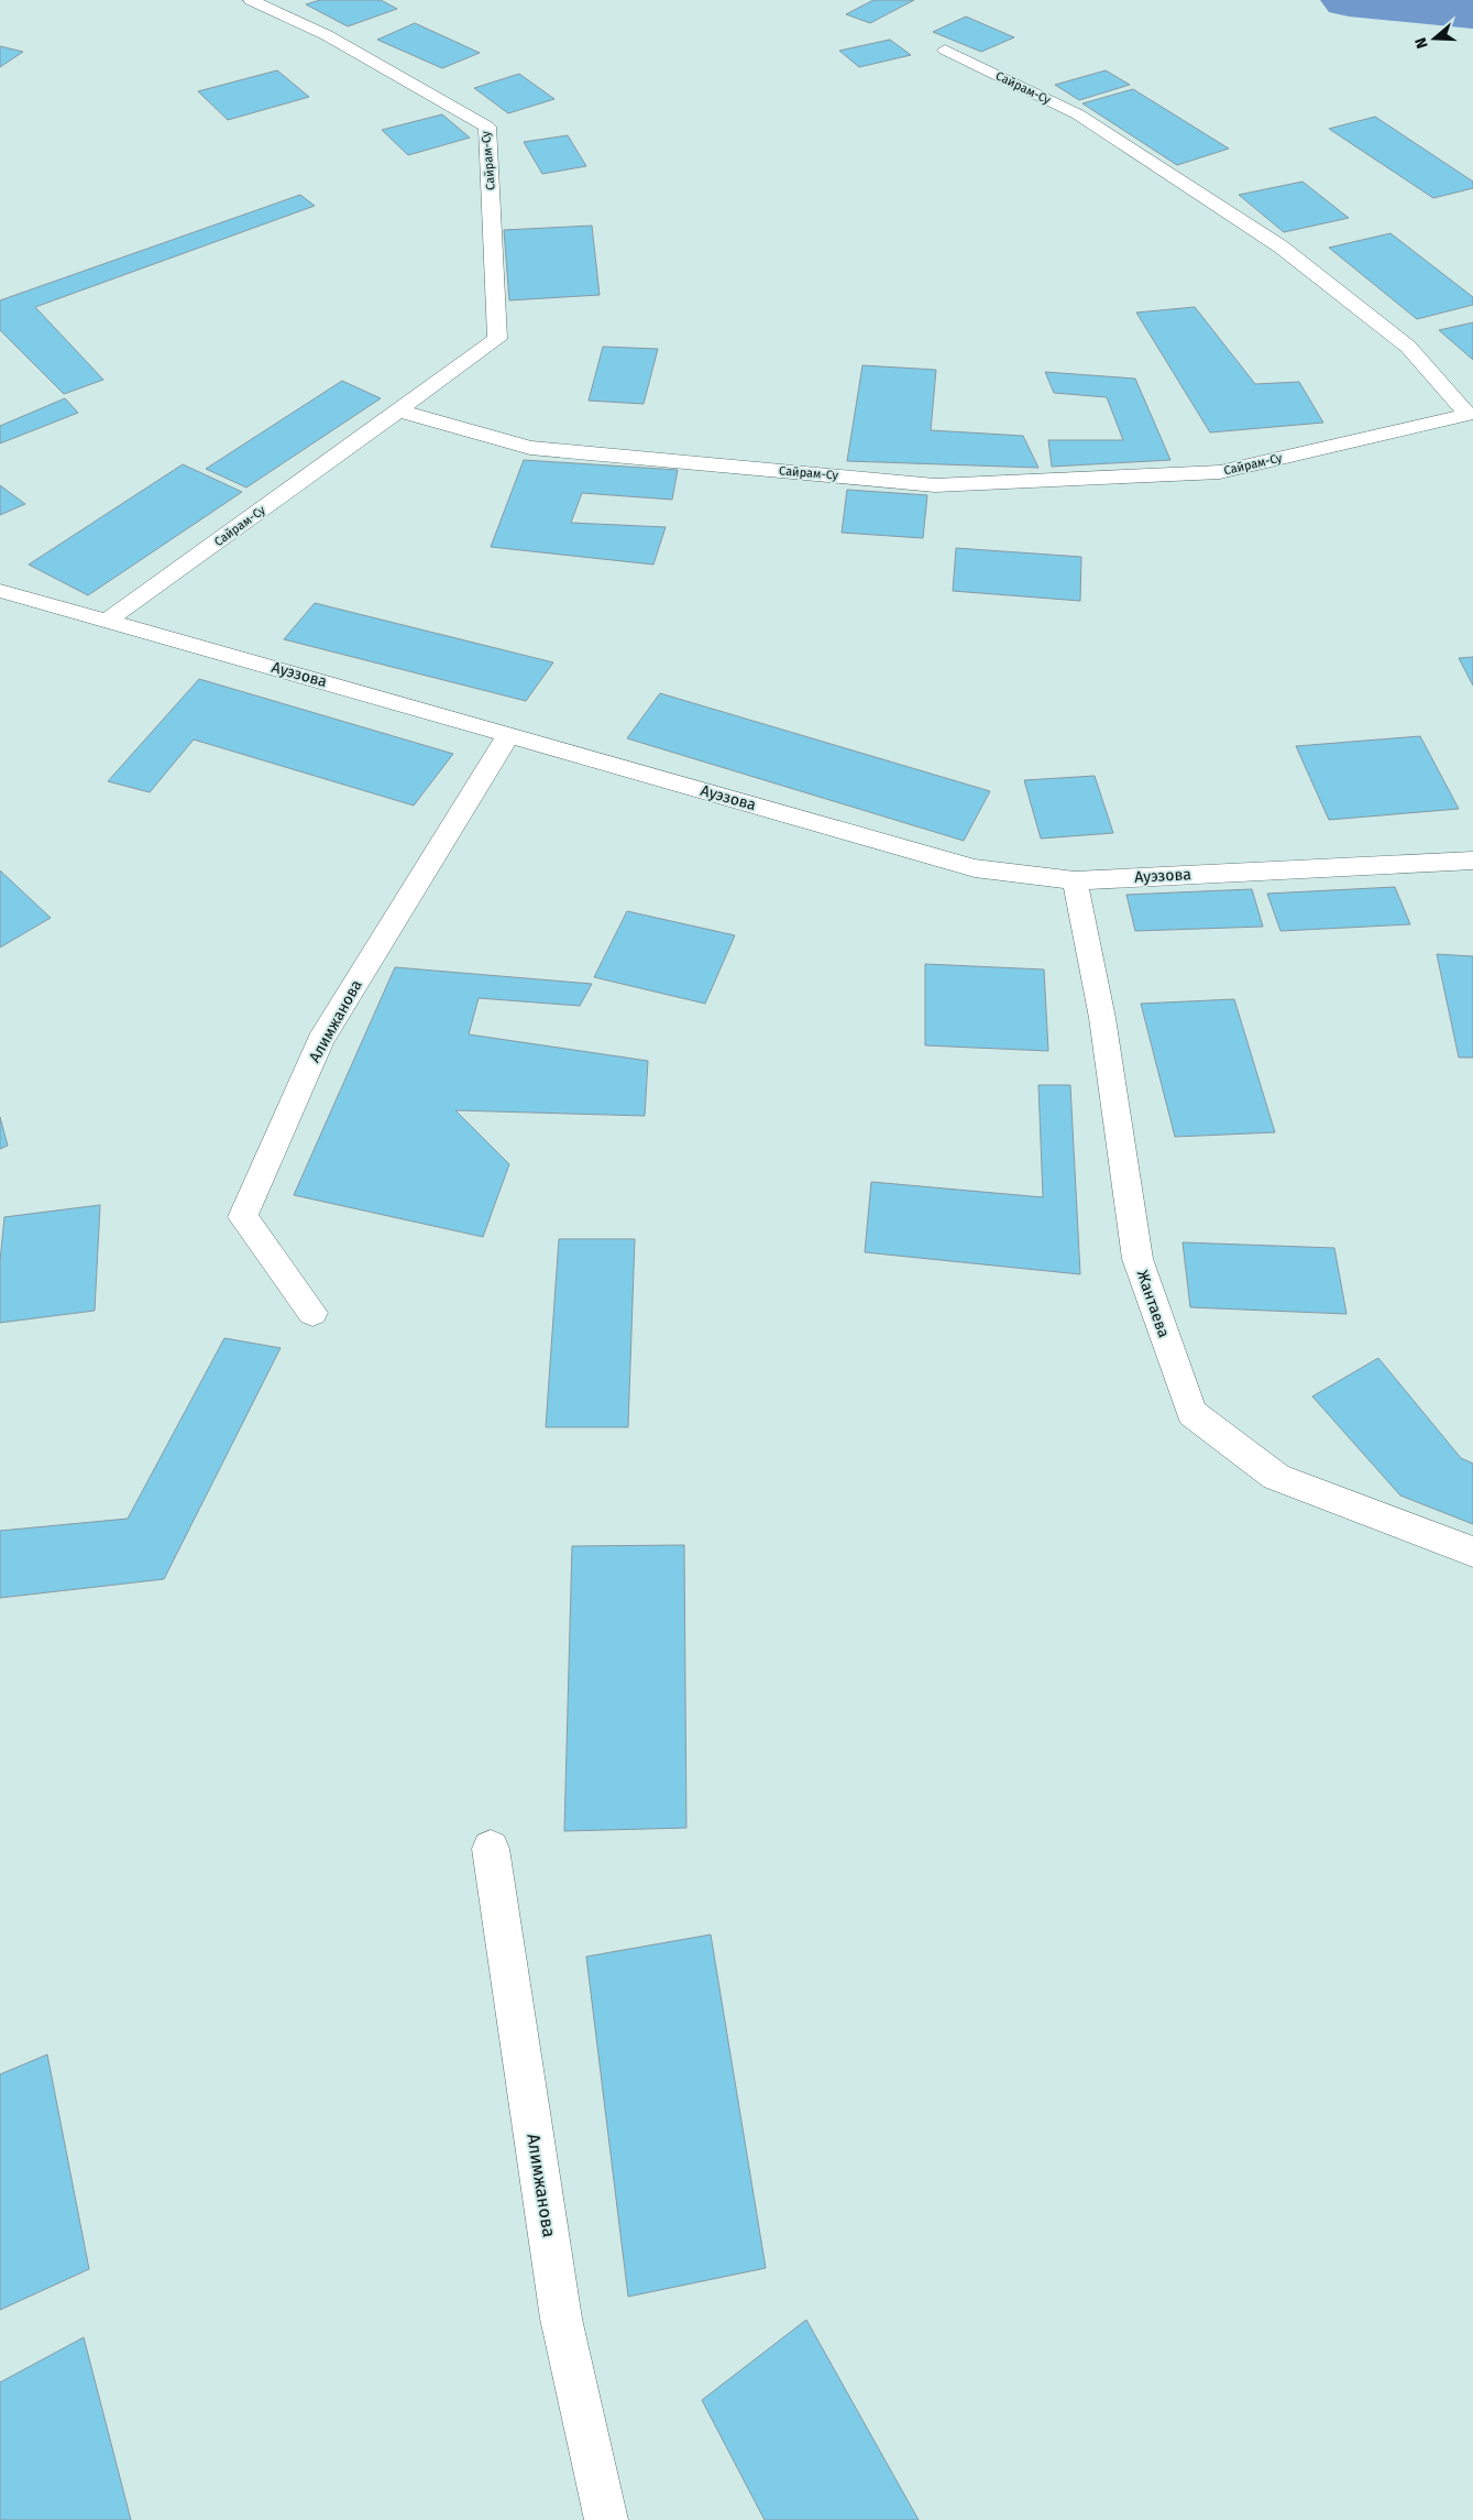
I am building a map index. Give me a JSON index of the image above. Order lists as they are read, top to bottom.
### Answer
{
  "streets": {
    "street": [
      "Сайрам-Су",
      "Ауэзова",
      "Алимжанова",
      "Жантаева"
    ]
  },
  "crossings": [
    ["Сайрам-Су", "Ауэзова"],
    ["Ауэзова", "Алимжанова"],
    ["Ауэзова", "Жантаева"]
  ],
  "north": "left"
}
